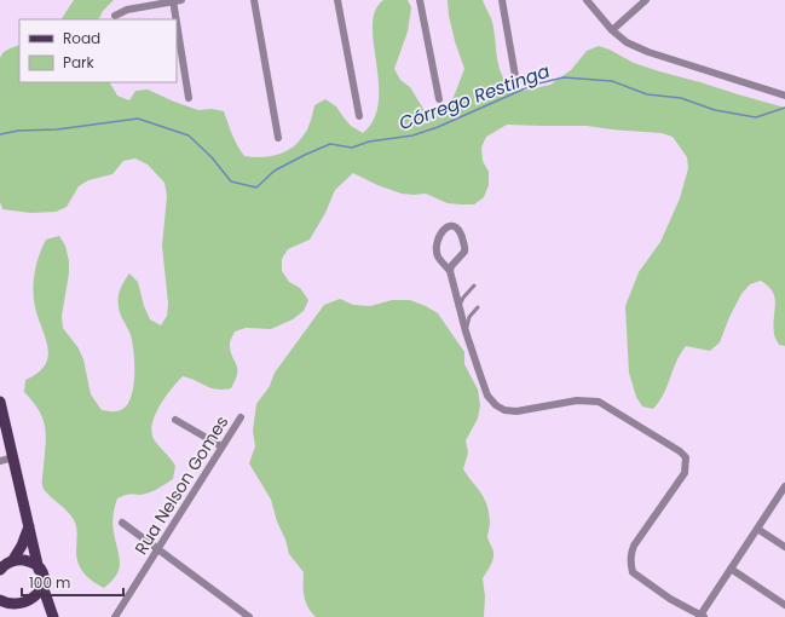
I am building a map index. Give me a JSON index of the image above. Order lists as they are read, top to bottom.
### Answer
{
  "streets": {
    "street": ["Rua Nelson Gomes"]
  },
  "water": ["Córrego Restinga"],
  "legend": ["Road", "Park"],
  "scale_bar": "100 m"
}
